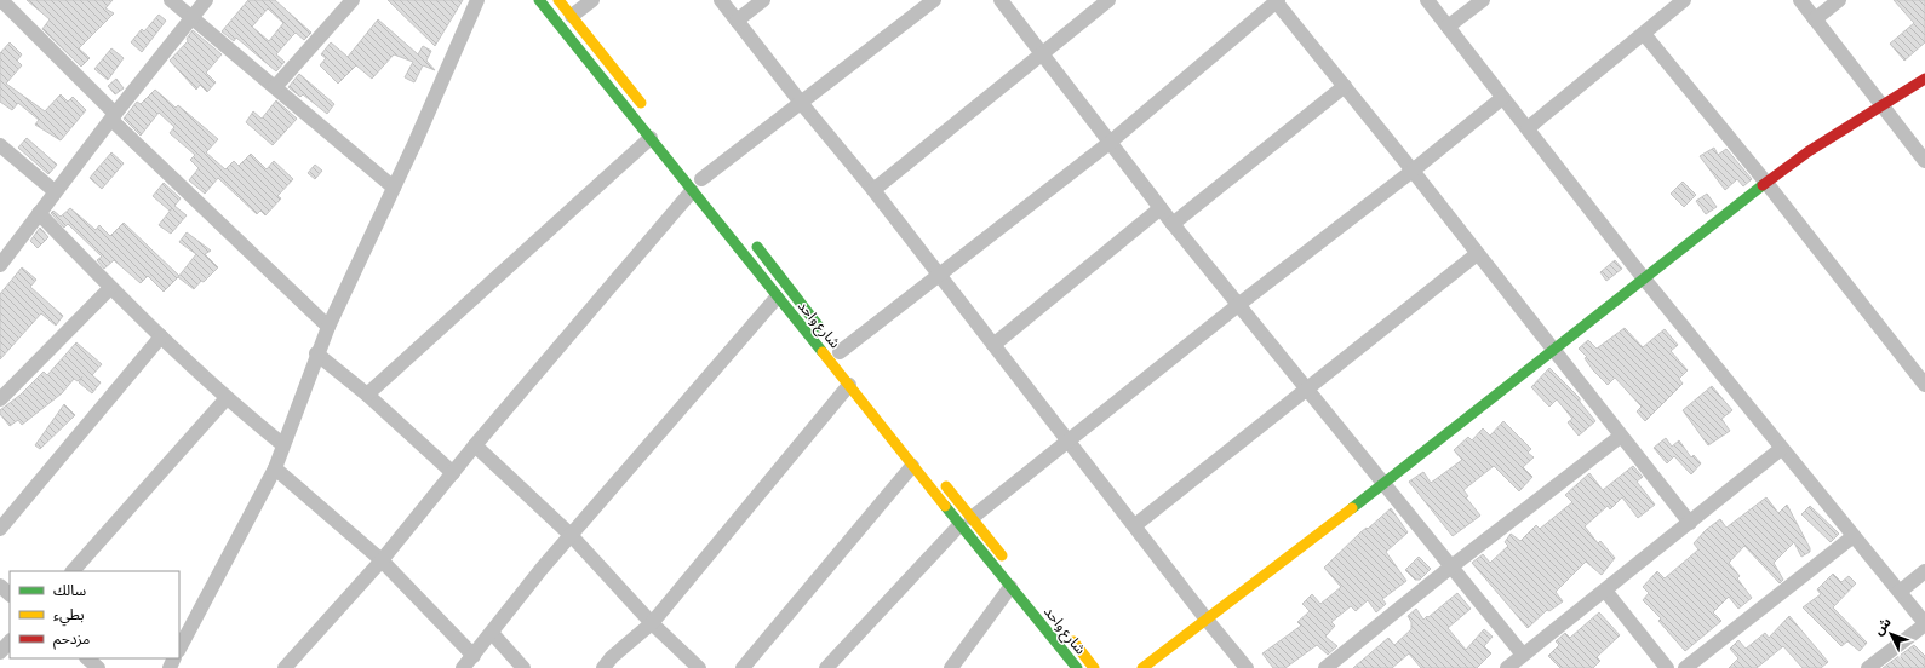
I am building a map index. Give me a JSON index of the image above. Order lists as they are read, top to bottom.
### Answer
{
  "streets": {
    "street": ["شارع واحد"]
  },
  "legend": ["سالك", "بطيء", "مزدحم"],
  "north": "top left"
}
